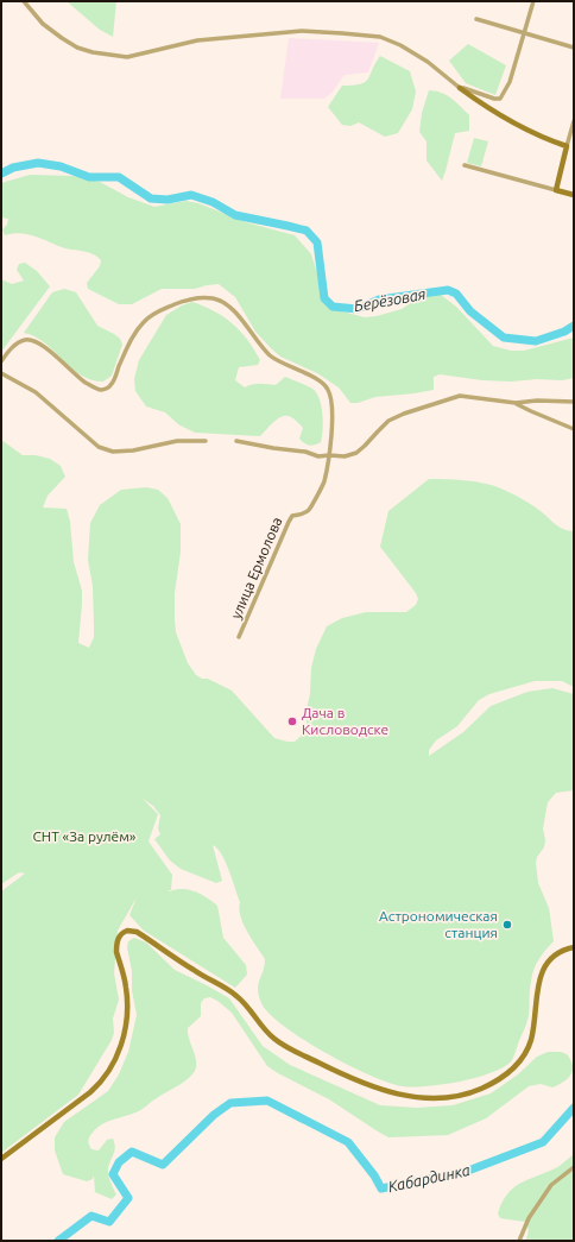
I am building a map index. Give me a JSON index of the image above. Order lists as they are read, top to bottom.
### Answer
{
  "streets": {
    "street": ["улица Ермолова"]
  },
  "water": ["Берёзовая", "Кабардинка"],
  "parks": ["СНТ «За рулём»"],
  "places": ["Дача в Кисловодске", "Астрономическая станция"]
}
